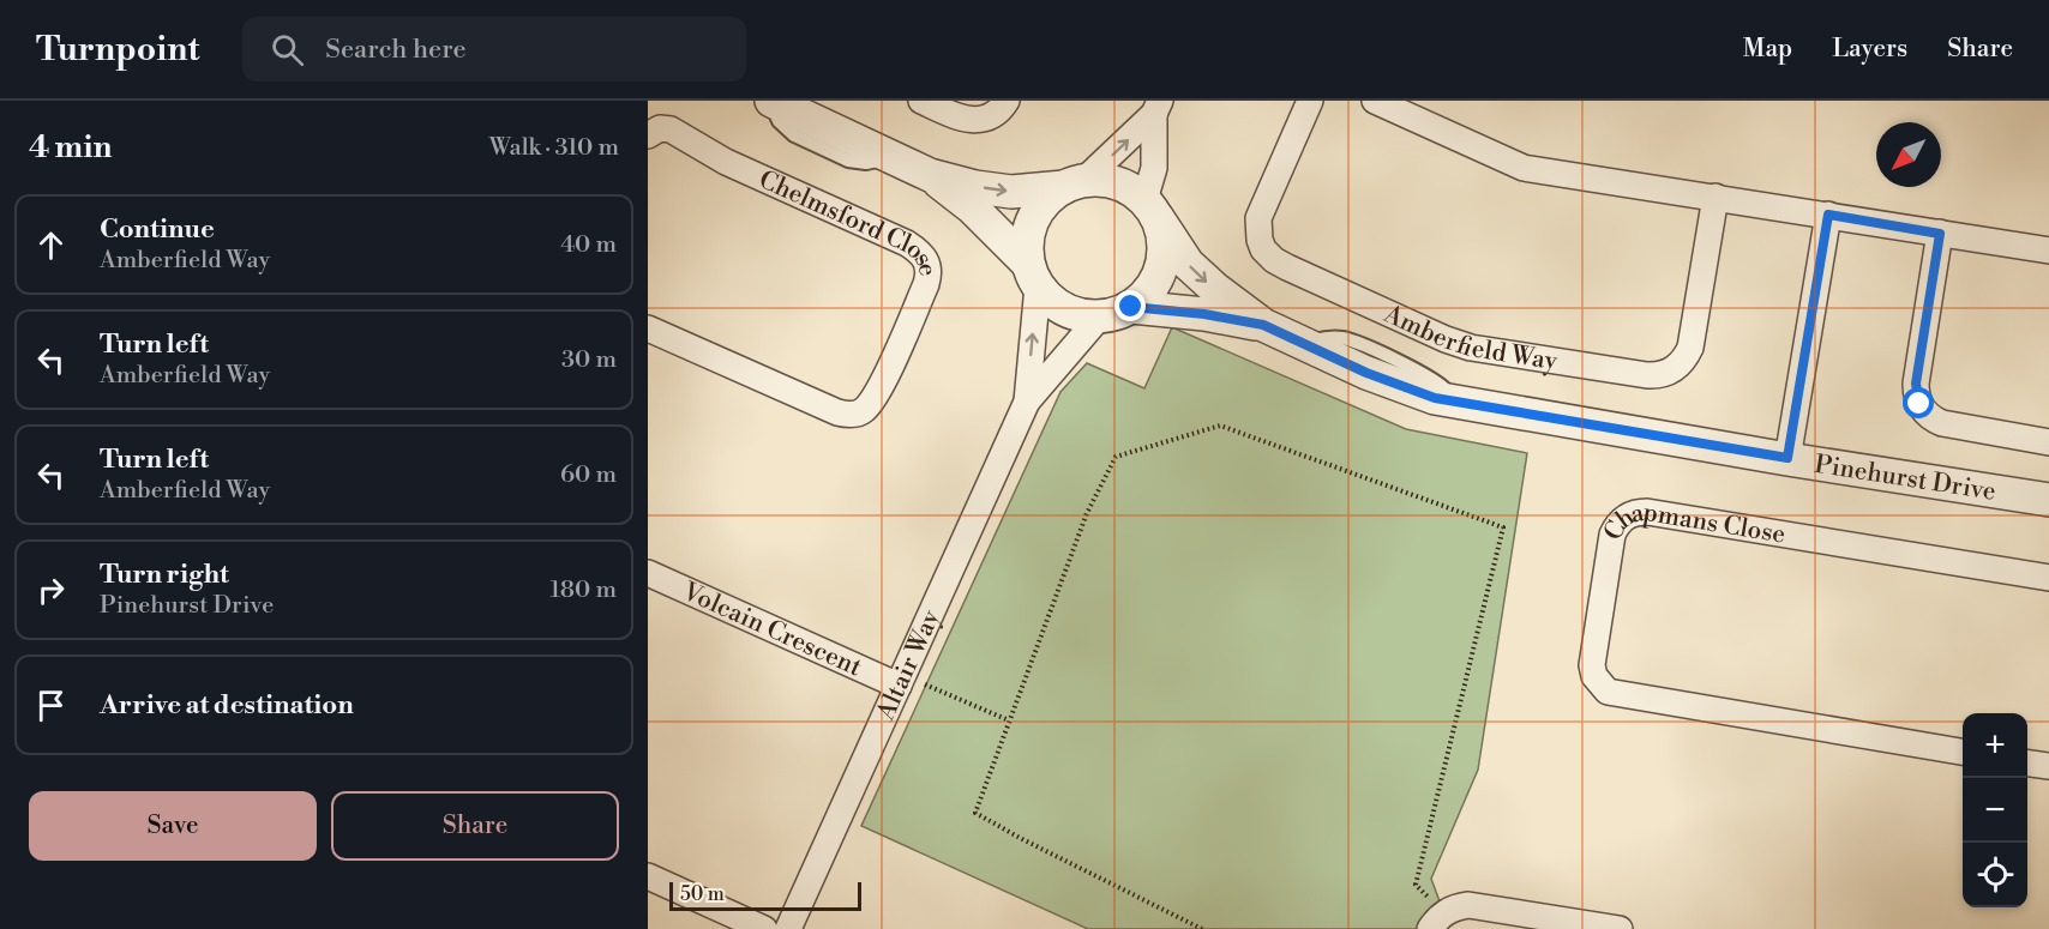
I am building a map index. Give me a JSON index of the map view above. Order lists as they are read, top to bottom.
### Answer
{
  "streets": {
    "street": [
      "Chelmsford Close",
      "Amberfield Way",
      "Pinehurst Drive",
      "Chapmans Close",
      "Volcain Crescent",
      "Altair Way"
    ]
  },
  "crossings": [
    ["Pinehurst Drive", "Altair Way"],
    ["Volcain Crescent", "Altair Way"]
  ],
  "scale_bar": "50 m",
  "north": "bottom left",
  "page": {
    "header": "Turnpoint",
    "search": "Search here",
    "nav": ["Map", "Layers", "Share"],
    "heading": ["4 min", "Walk · 310 m"],
    "list": [
      ["Continue", "Amberfield Way", "40 m"],
      ["Turn left", "Amberfield Way", "30 m"],
      ["Turn left", "Amberfield Way", "60 m"],
      ["Turn right", "Pinehurst Drive", "180 m"],
      "Arrive at destination"
    ],
    "map_buttons": ["+", "−"],
    "buttons": ["Save", "Share"],
    "scale": "50 m"
  }
}
